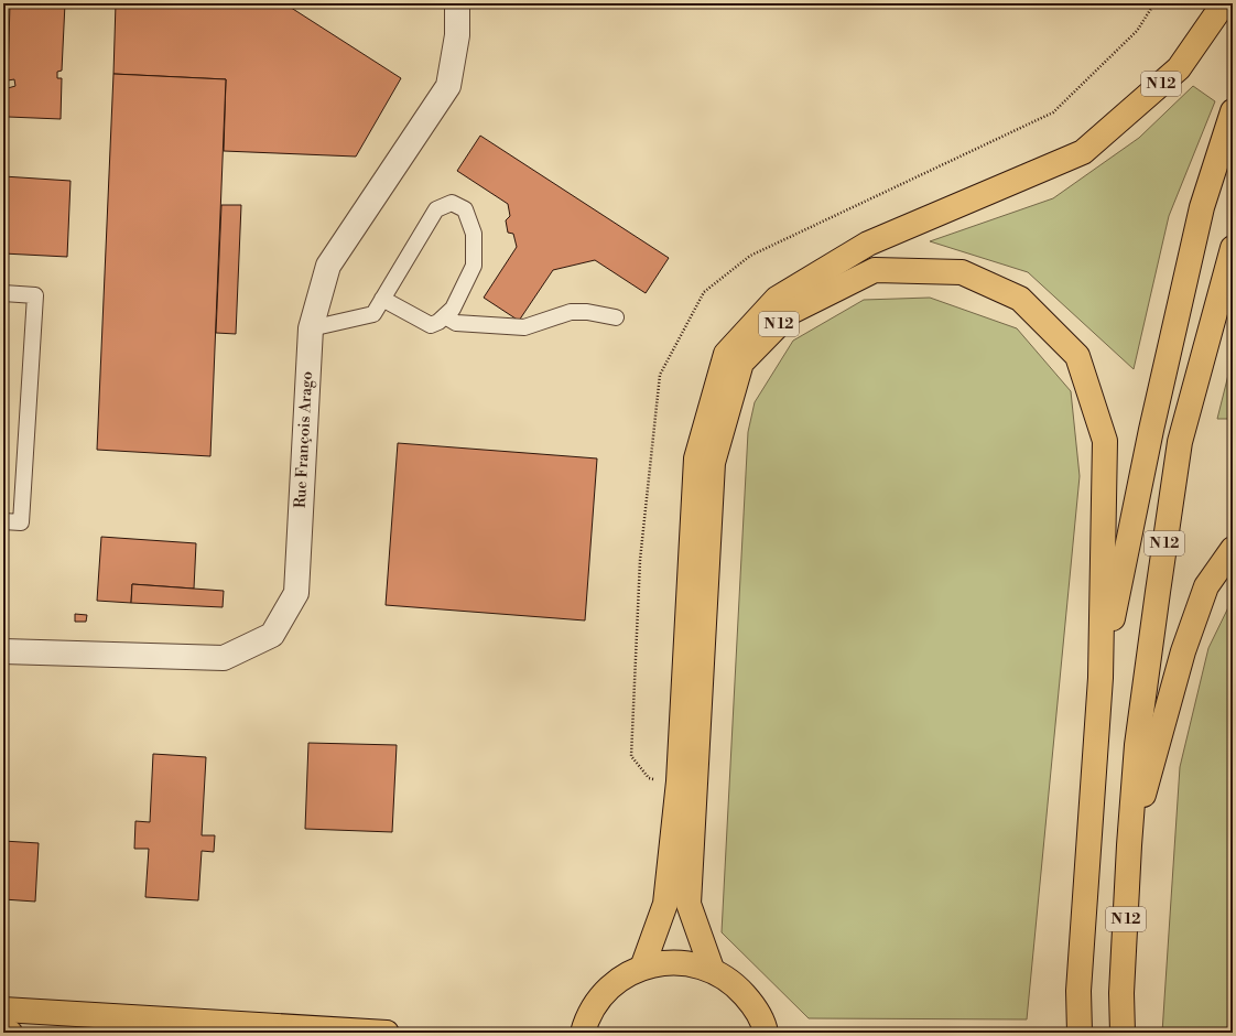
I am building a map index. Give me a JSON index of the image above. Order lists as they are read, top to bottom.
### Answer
{
  "streets": {
    "main road": ["N 12"],
    "street": ["Rue François Arago"]
  }
}
